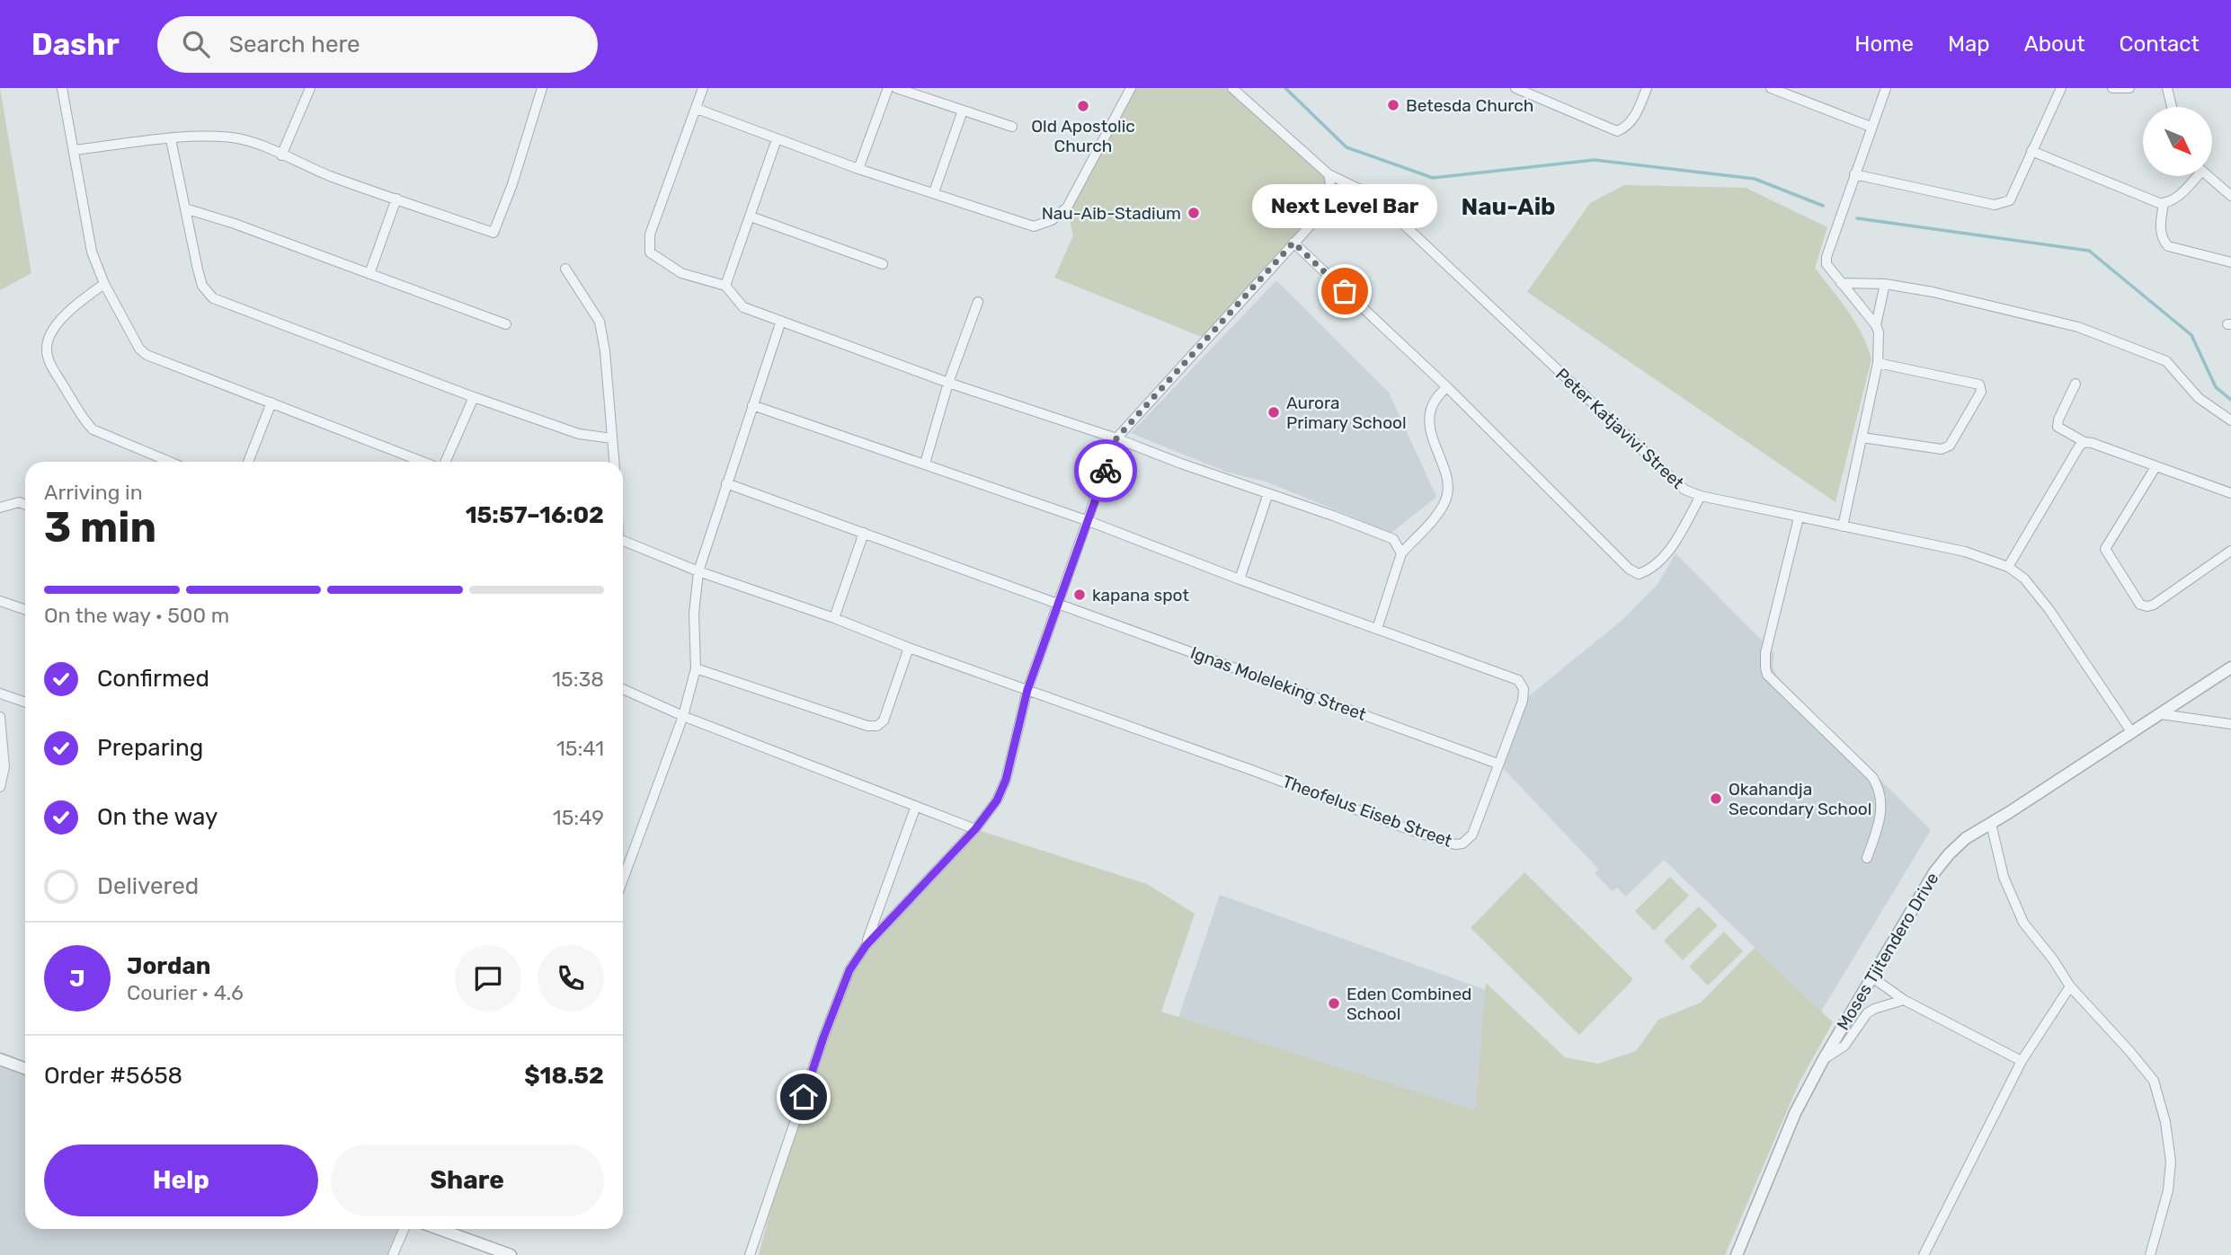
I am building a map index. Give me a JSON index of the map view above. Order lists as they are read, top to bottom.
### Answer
{
  "streets": {
    "street": [
      "Peter Katjavivi Street",
      "Ignas Moleleking Street",
      "Theofelus Eiseb Street",
      "Moses Tjitendero Drive"
    ]
  },
  "crossings": [
    ["Peter Katjavivi Street", "Moses Tjitendero Drive"],
    ["Ignas Moleleking Street", "Theofelus Eiseb Street"]
  ],
  "districts": ["Nau-Aib"],
  "places": [
    "Betesda Church",
    "Old Apostolic Church",
    "Nau-Aib-Stadium",
    "Next Level Bar",
    "Aurora Primary School",
    "kapana spot",
    "Okahandja Secondary School",
    "Eden Combined School"
  ],
  "north": "bottom right",
  "page": {
    "header": "Dashr",
    "search": "Search here",
    "nav": [
      "Home",
      "Map",
      "About",
      "Contact"
    ],
    "bubble": "Next Level Bar",
    "heading": ["3 min", "Arriving in", "15:57–16:02"],
    "panel": [
      "Jordan",
      "Courier · 4.6",
      "Order #5658",
      "$18.52"
    ],
    "bar": "On the way · 500 m",
    "list": [
      ["Confirmed", "15:38"],
      ["Preparing", "15:41"],
      ["On the way", "15:49"],
      "Delivered"
    ],
    "round": "J",
    "buttons": ["Help", "Share"]
  }
}
